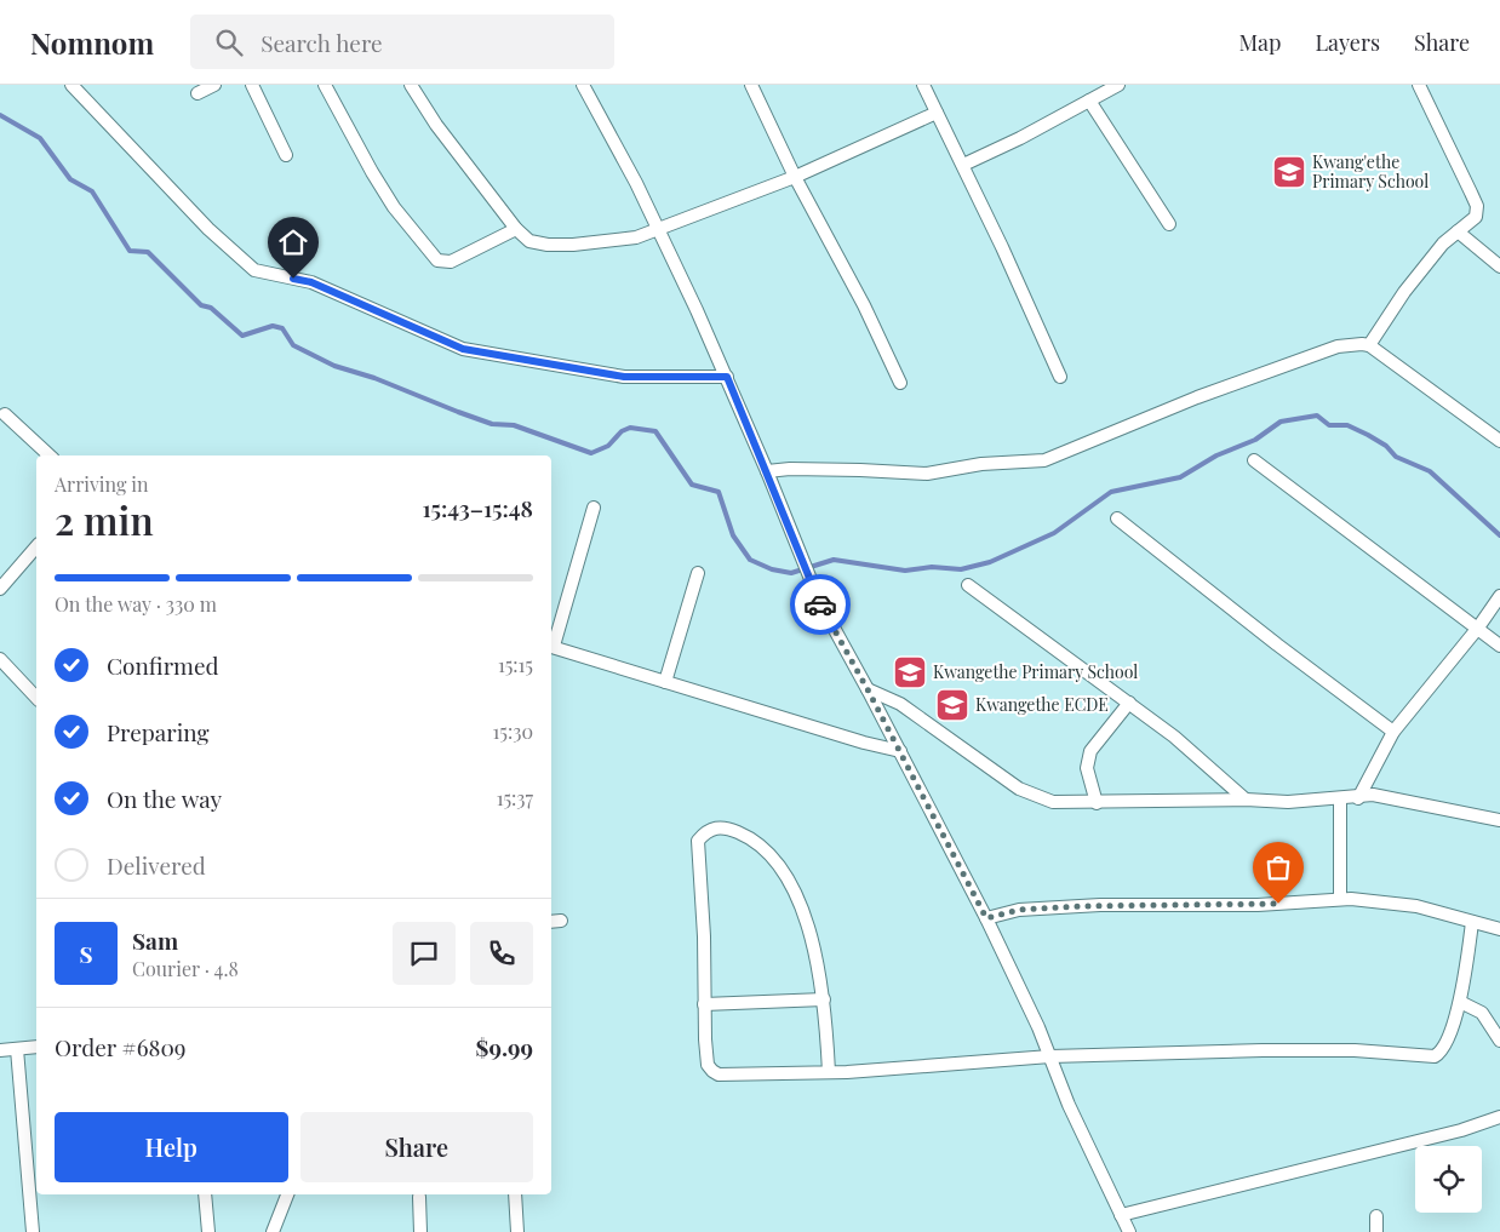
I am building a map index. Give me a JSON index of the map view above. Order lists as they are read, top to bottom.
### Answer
{
  "places": {
    "school or university": ["Kwang'ethe Primary School", "Kwangethe Primary School", "Kwangethe ECDE"]
  },
  "page": {
    "header": "Nomnom",
    "search": "Search here",
    "nav": ["Map", "Layers", "Share"],
    "heading": ["2 min", "Arriving in", "15:43–15:48"],
    "panel": [
      "Sam",
      "Courier · 4.8",
      "Order #6809",
      "$9.99"
    ],
    "bar": "On the way · 330 m",
    "list": [
      ["Confirmed", "15:15"],
      ["Preparing", "15:30"],
      ["On the way", "15:37"],
      "Delivered"
    ],
    "round": "S",
    "buttons": ["Help", "Share"]
  }
}
